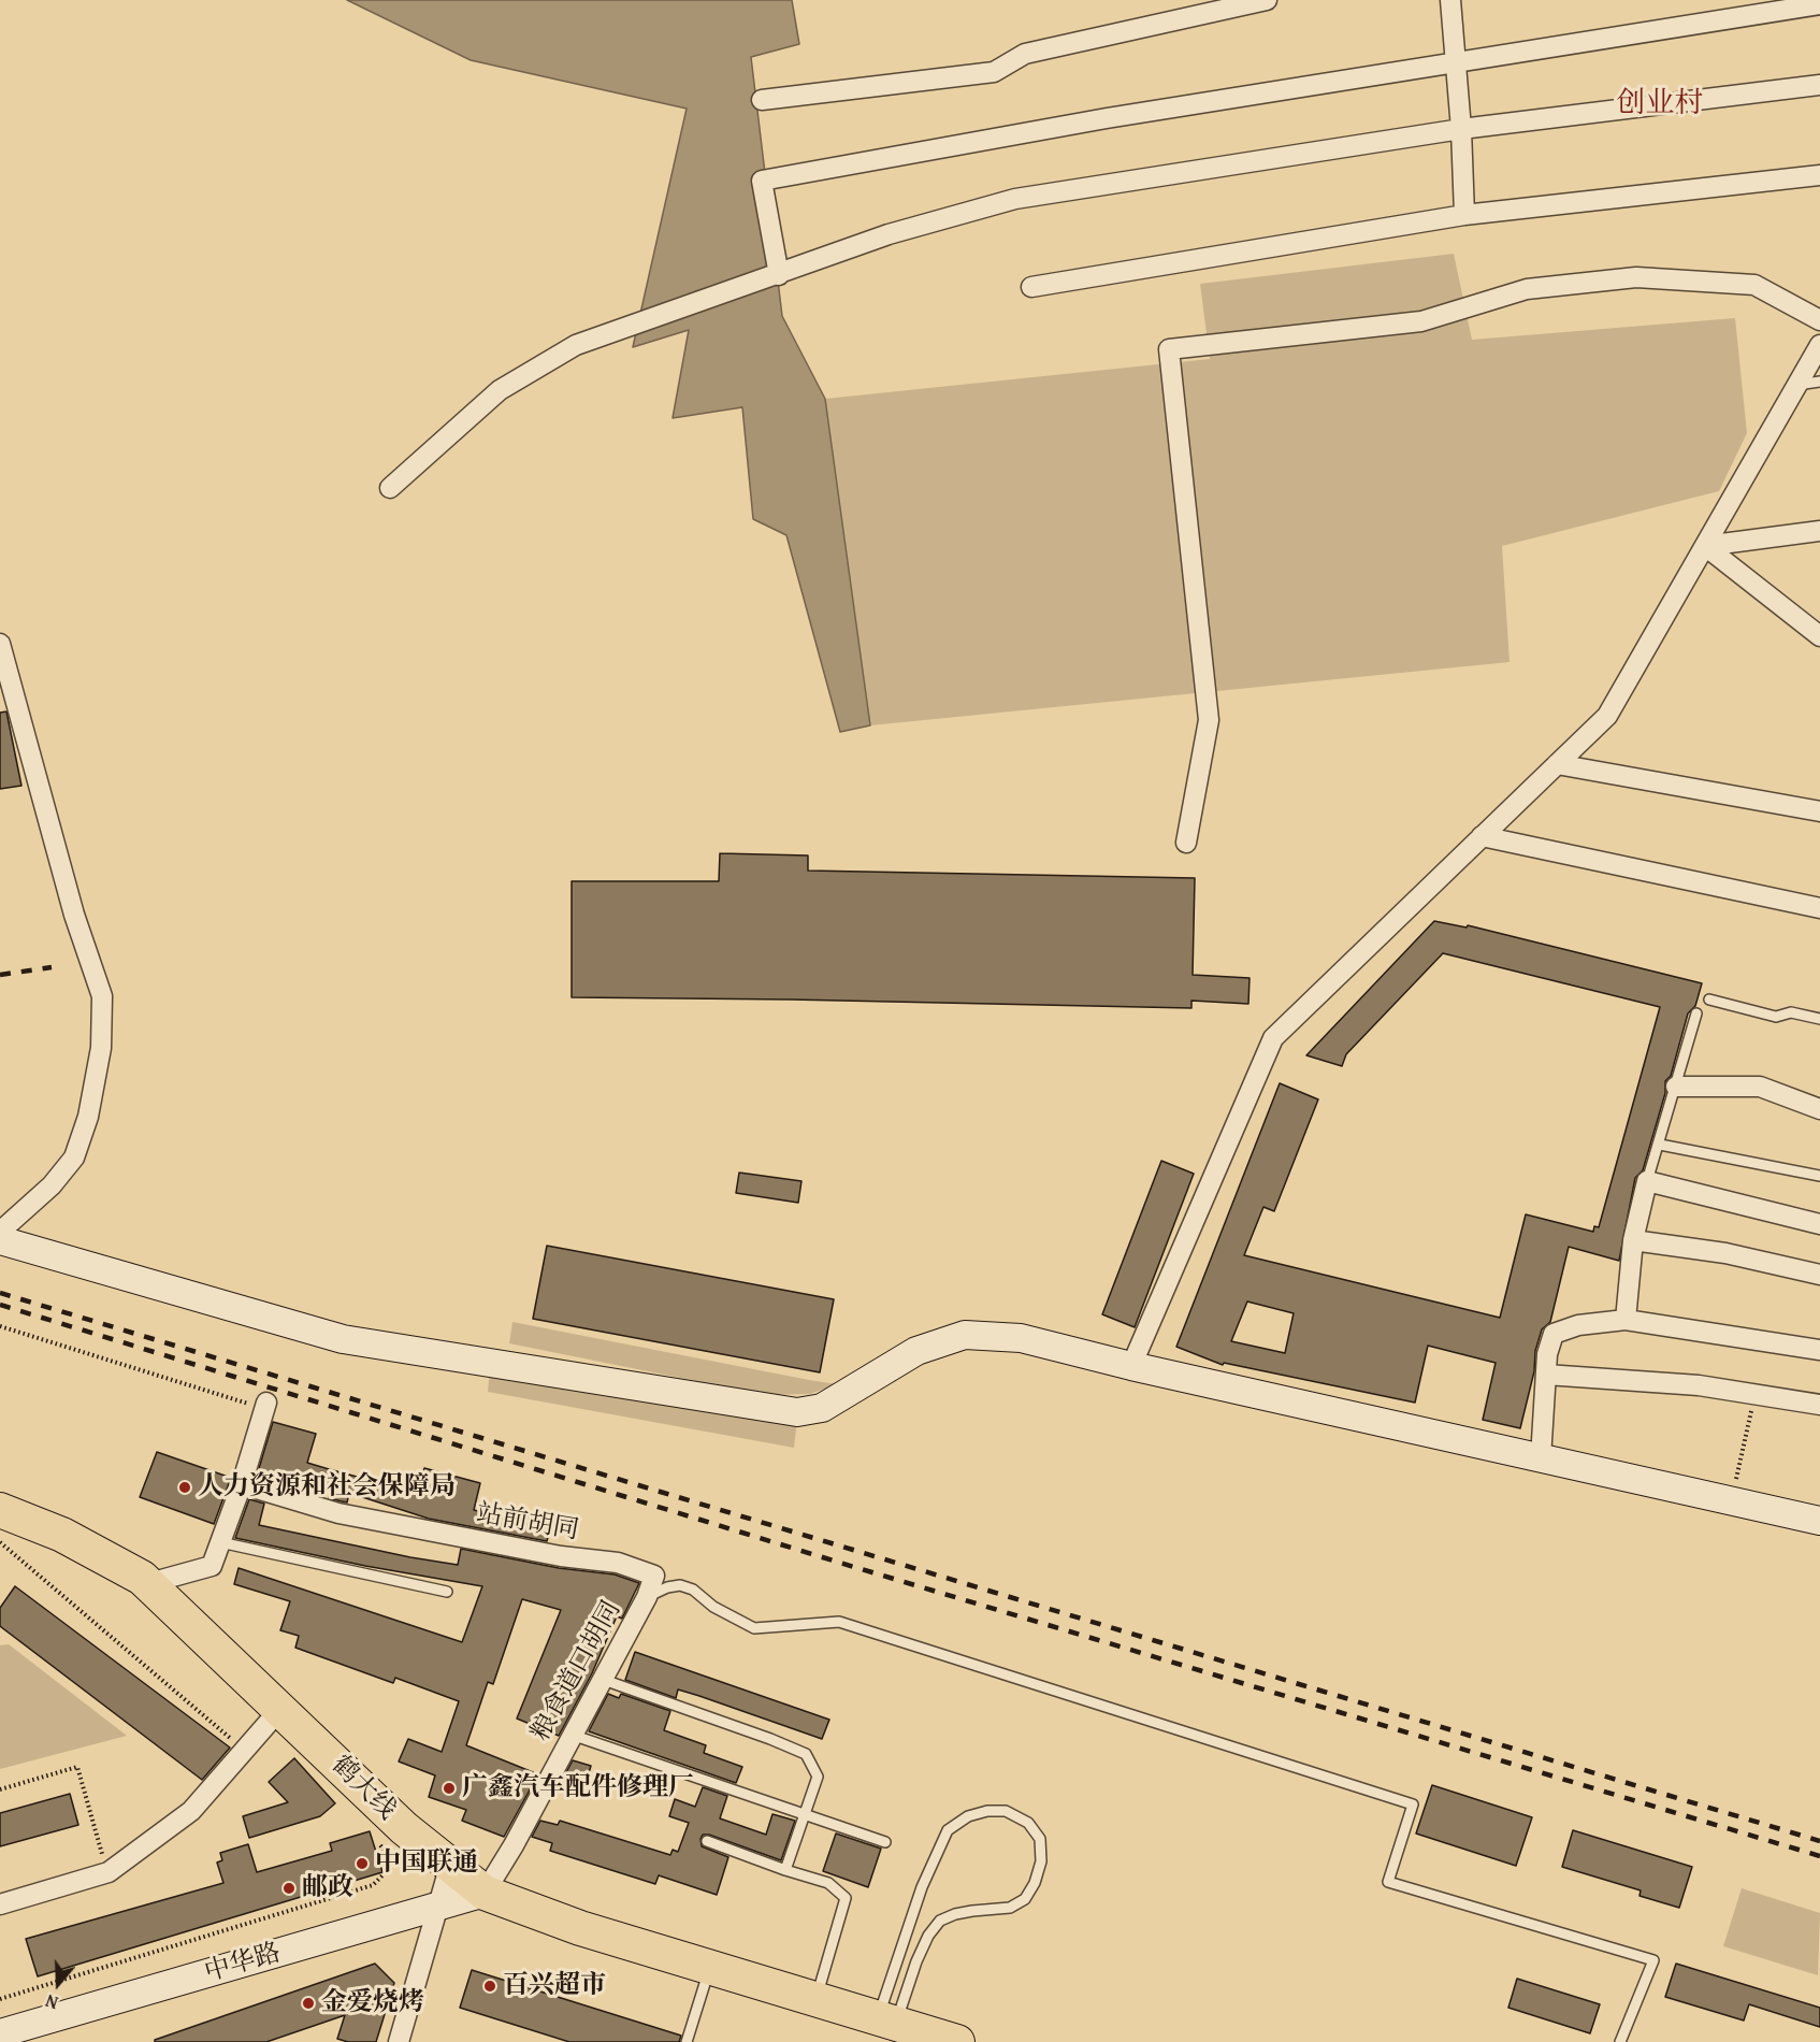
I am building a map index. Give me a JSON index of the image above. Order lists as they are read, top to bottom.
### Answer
{
  "streets": {
    "highway": ["鹤大线"],
    "street": ["站前胡同", "粮食道口胡同", "中华路"]
  },
  "crossings": [
    ["站前胡同", "粮食道口胡同"],
    ["粮食道口胡同", "鹤大线"],
    ["粮食道口胡同", "中华路"],
    ["鹤大线", "中华路"]
  ],
  "districts": ["创业村"],
  "places": [
    "人力资源和社会保障局",
    "广鑫汽车配件修理厂",
    "中国联通",
    "邮政",
    "百兴超市",
    "金爱烧烤"
  ],
  "north": "bottom"
}
